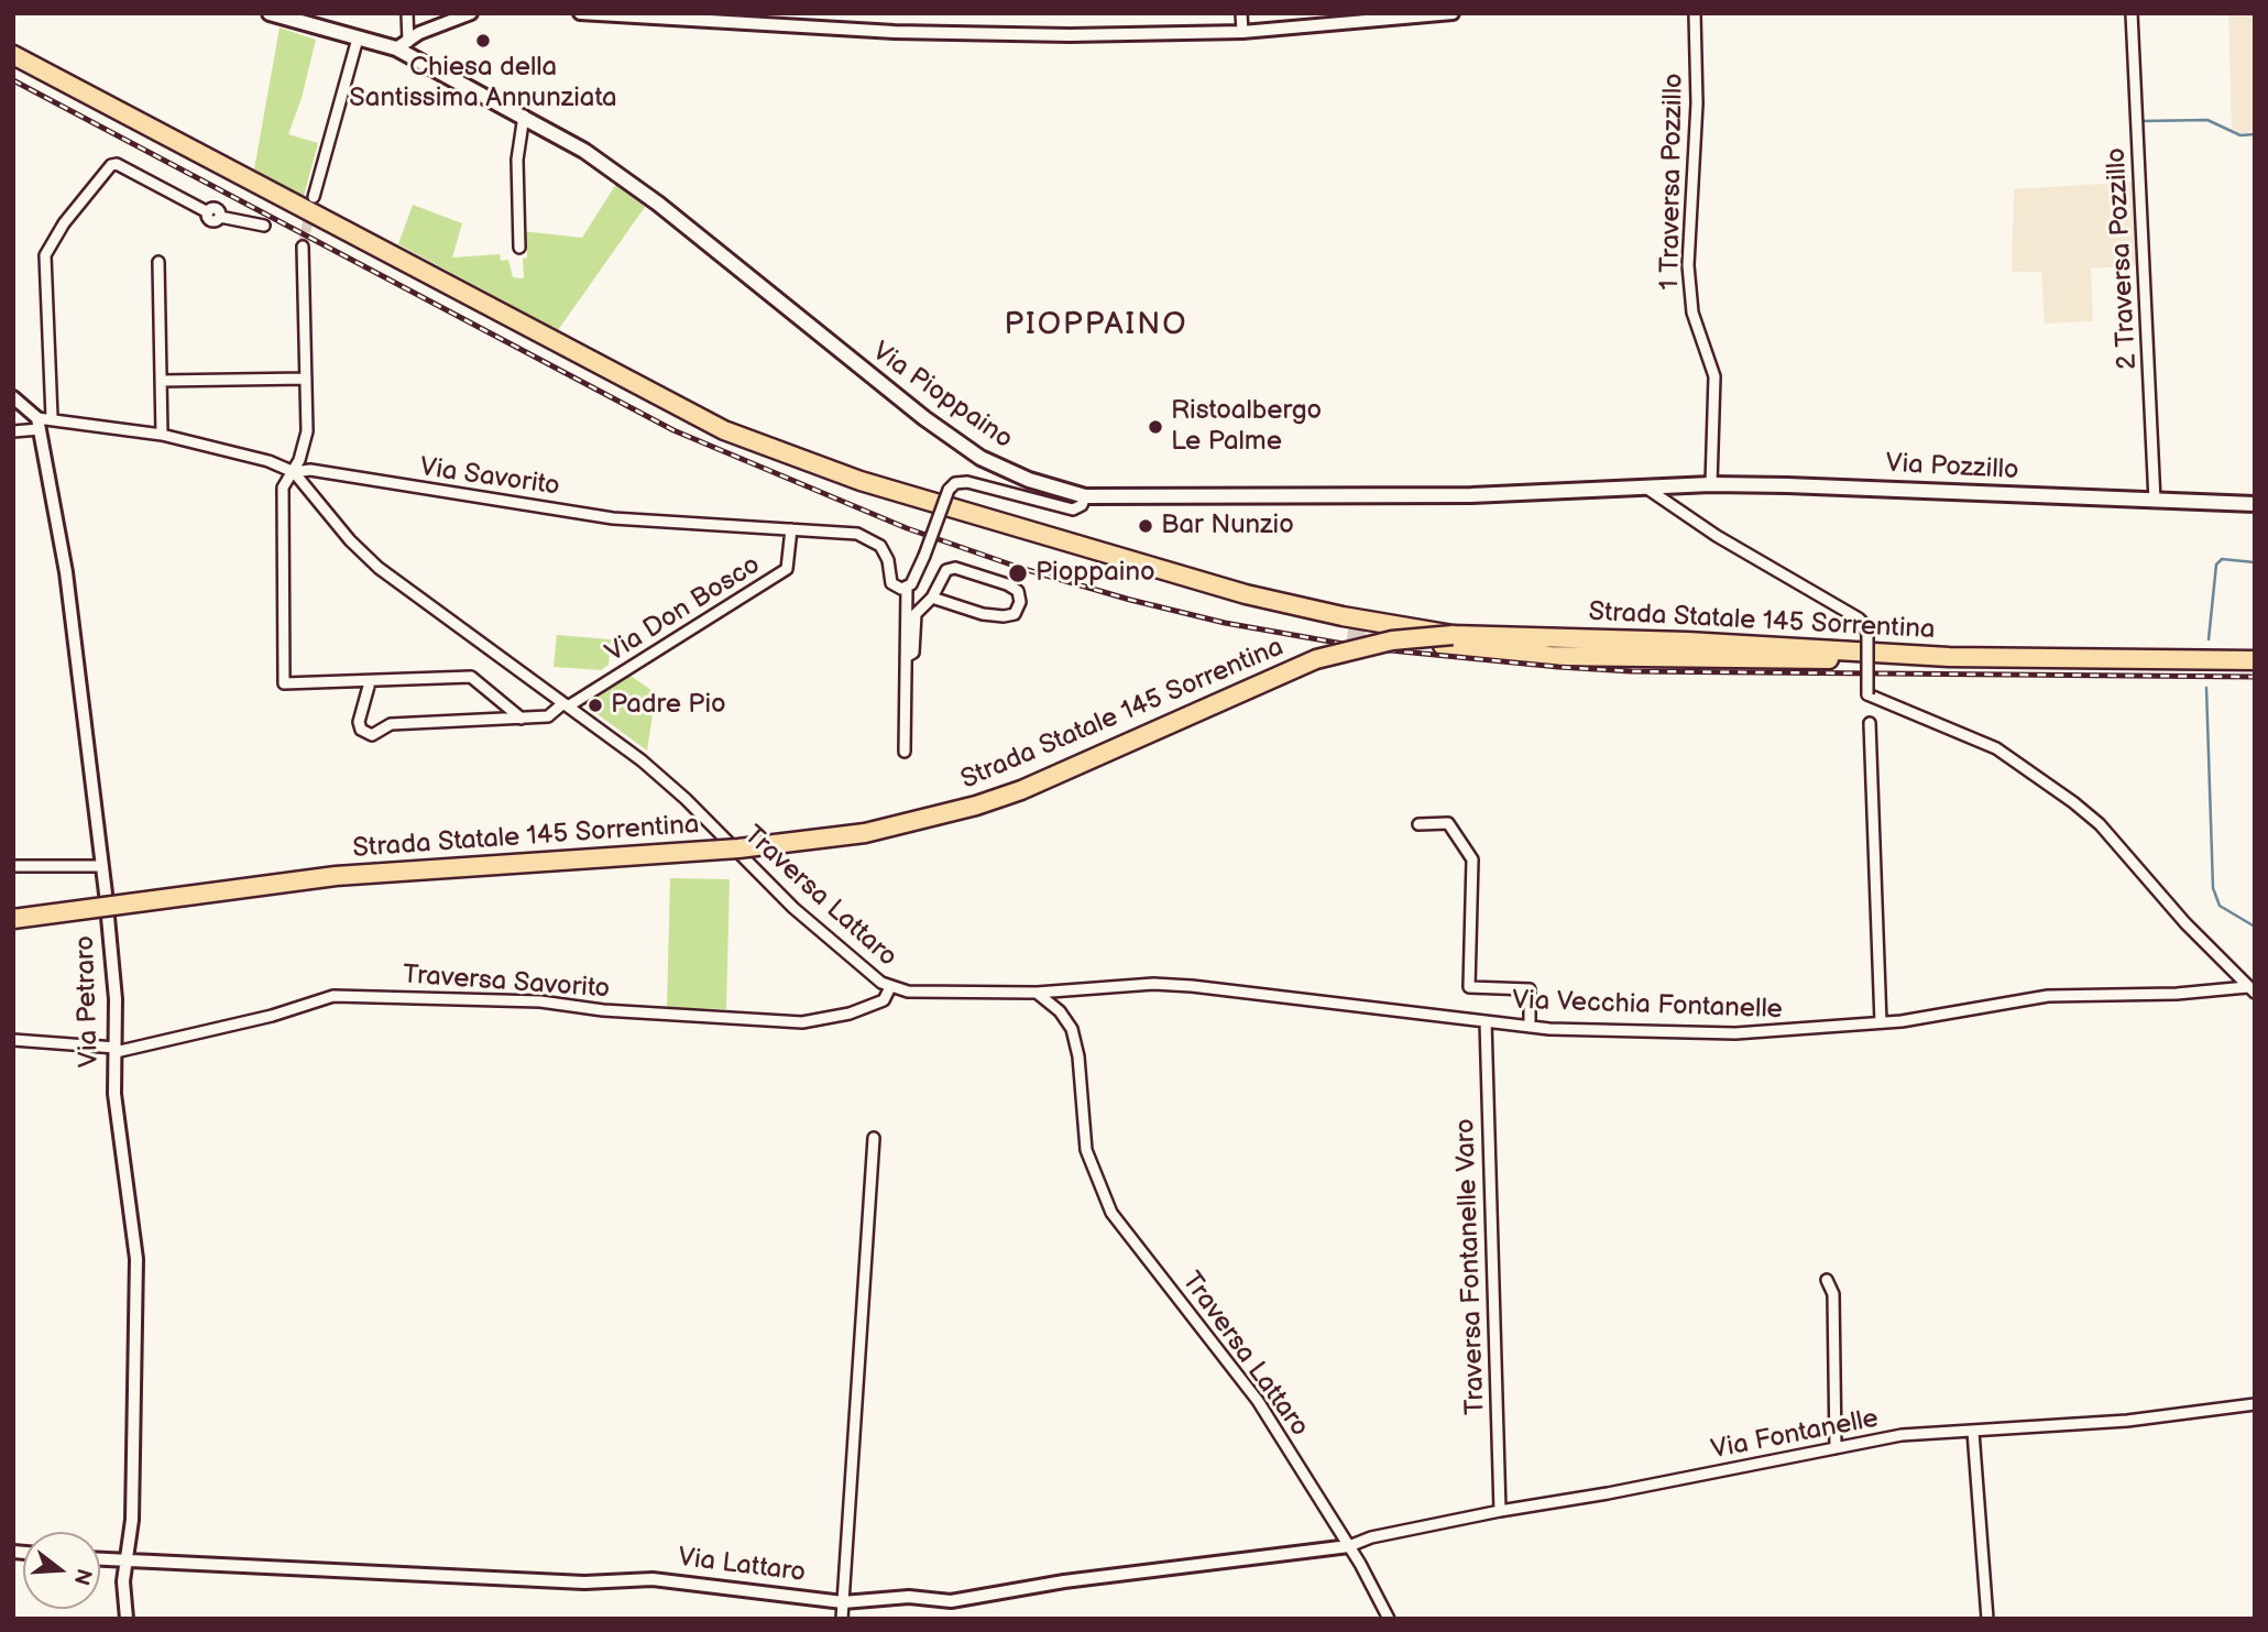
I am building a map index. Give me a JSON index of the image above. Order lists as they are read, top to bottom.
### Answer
{
  "streets": {
    "highway": ["Strada Statale 145 Sorrentina"],
    "main road": ["Via Pioppaino", "Via Pozzillo"],
    "street": [
      "1 Traversa Pozzillo",
      "2 Traversa Pozzillo",
      "Via Savorito",
      "Via Don Bosco",
      "Traversa Lattaro",
      "Traversa Savorito",
      "Via Petraro",
      "Via Vecchia Fontanelle",
      "Traversa Fontanelle Varo",
      "Via Fontanelle",
      "Via Lattaro"
    ]
  },
  "crossings": [
    ["1 Traversa Pozzillo", "Via Pozzillo"],
    ["2 Traversa Pozzillo", "Via Pozzillo"],
    ["Via Pioppaino", "Via Pozzillo"],
    ["Via Savorito", "Via Don Bosco"],
    ["Via Savorito", "Traversa Lattaro"],
    ["Via Savorito", "Via Petraro"],
    ["Via Don Bosco", "Traversa Lattaro"],
    ["Traversa Lattaro", "Traversa Savorito"],
    ["Traversa Lattaro", "Via Vecchia Fontanelle"],
    ["Traversa Lattaro", "Via Fontanelle"],
    ["Traversa Lattaro", "Via Lattaro"],
    ["Traversa Savorito", "Via Petraro"],
    ["Via Petraro", "Via Lattaro"],
    ["Via Vecchia Fontanelle", "Traversa Fontanelle Varo"],
    ["Traversa Fontanelle Varo", "Via Fontanelle"],
    ["Via Fontanelle", "Via Lattaro"]
  ],
  "districts": ["PIOPPAINO"],
  "places": [
    "Chiesa della Santissima Annunziata",
    "Ristoalbergo Le Palme",
    "Bar Nunzio",
    "Pioppaino",
    "Padre Pio"
  ],
  "north": "right"
}
